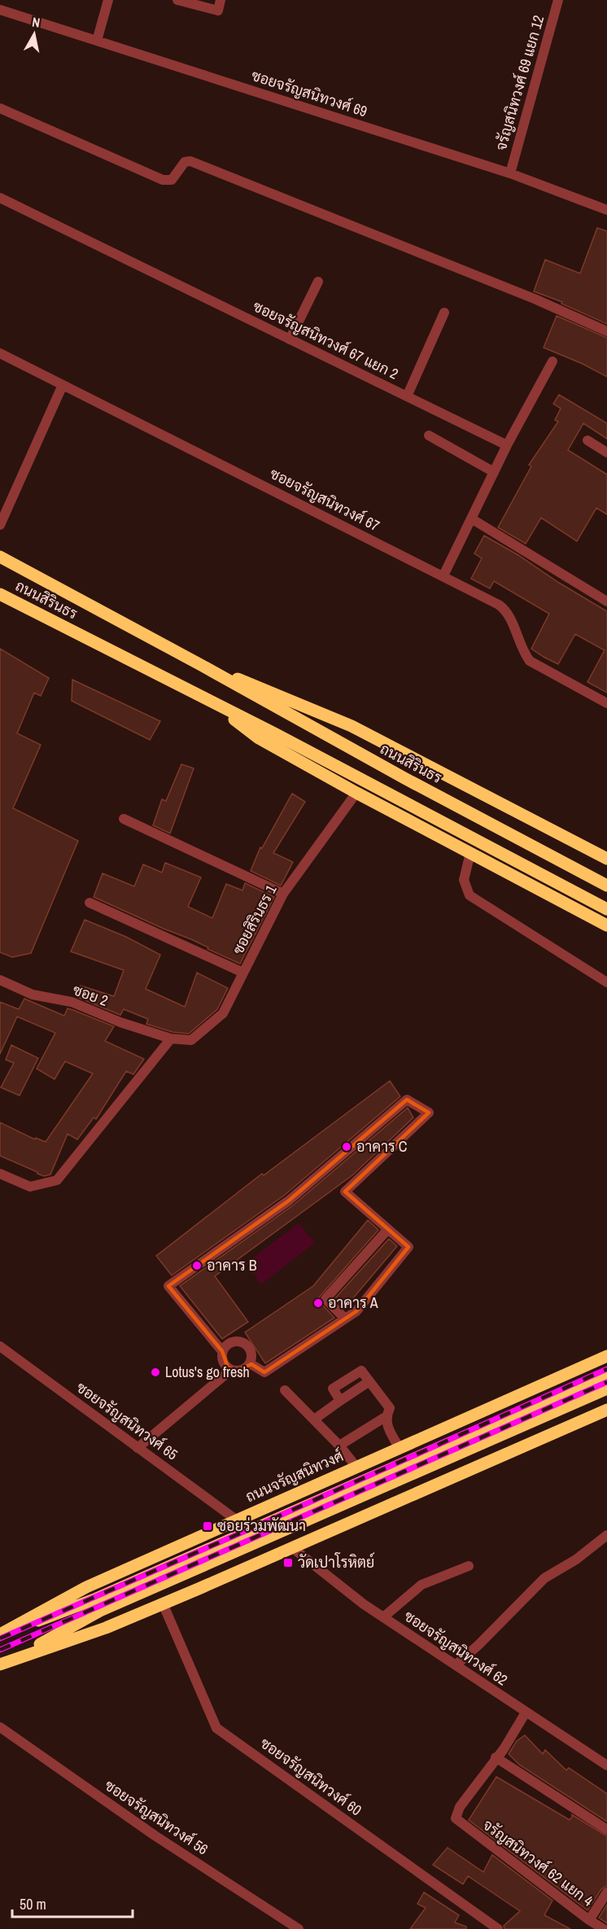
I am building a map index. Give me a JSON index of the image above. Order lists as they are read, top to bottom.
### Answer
{
  "streets": {
    "main road": ["ถนนสิรินธร", "ถนนจรัญสนิทวงศ์"],
    "street": [
      "จรัญสนิทวงศ์ 69 แยก 12",
      "ซอยจรัญสนิทวงศ์ 69",
      "ซอยจรัญสนิทวงศ์ 67 แยก 2",
      "ซอยจรัญสนิทวงศ์ 67",
      "ซอยสิรินธร 1",
      "ซอย 2",
      "ซอยจรัญสนิทวงศ์ 65",
      "ซอยจรัญสนิทวงศ์ 62",
      "ซอยจรัญสนิทวงศ์ 60",
      "ซอยจรัญสนิทวงศ์ 56",
      "จรัญสนิทวงศ์ 62 แยก 4"
    ]
  },
  "crossings": [
    ["จรัญสนิทวงศ์ 69 แยก 12", "ซอยจรัญสนิทวงศ์ 69"],
    ["ถนนสิรินธร", "ซอยสิรินธร 1"],
    ["ซอยสิรินธร 1", "ซอย 2"],
    ["ซอยจรัญสนิทวงศ์ 65", "ถนนจรัญสนิทวงศ์"]
  ],
  "places": {
    "other": [
      "อาคาร C",
      "อาคาร B",
      "อาคาร A",
      "Lotus's go fresh"
    ],
    "transit": ["ซอยร่วมพัฒนา", "วัดเปาโรหิตย์"]
  },
  "scale_bar": "50 m",
  "north": "top"
}
